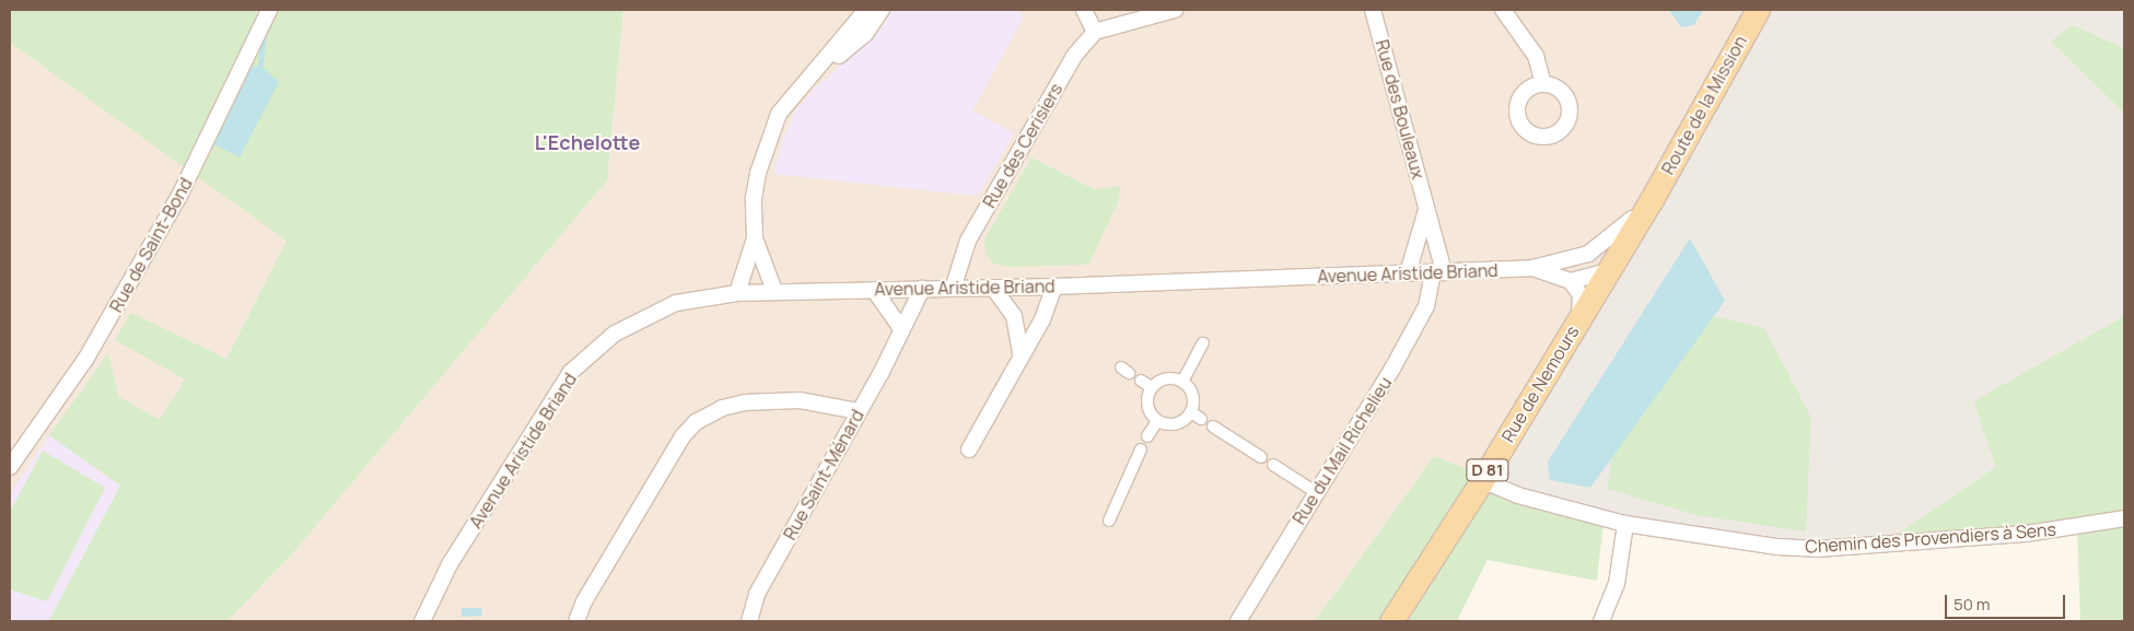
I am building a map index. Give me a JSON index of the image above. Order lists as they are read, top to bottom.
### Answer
{
  "streets": {
    "main road": ["Route de la Mission", "Rue de Nemours", "D 81"],
    "street": [
      "Rue des Bouleaux",
      "Rue des Cerisiers",
      "Rue de Saint-Bond",
      "Avenue Aristide Briand",
      "Rue du Mail Richelieu",
      "Rue Saint-Ménard",
      "Chemin des Provendiers à Sens"
    ]
  },
  "crossings": [
    ["Route de la Mission", "Avenue Aristide Briand"],
    ["Route de la Mission", "Rue de Nemours"],
    ["Rue des Bouleaux", "Avenue Aristide Briand"],
    ["Rue des Bouleaux", "Rue du Mail Richelieu"],
    ["Rue des Cerisiers", "Avenue Aristide Briand"],
    ["Avenue Aristide Briand", "Rue de Nemours"],
    ["Avenue Aristide Briand", "Rue du Mail Richelieu"],
    ["Avenue Aristide Briand", "Rue Saint-Ménard"],
    ["Rue de Nemours", "Chemin des Provendiers à Sens"]
  ],
  "districts": ["L'Echelotte"],
  "scale_bar": "50 m"
}
